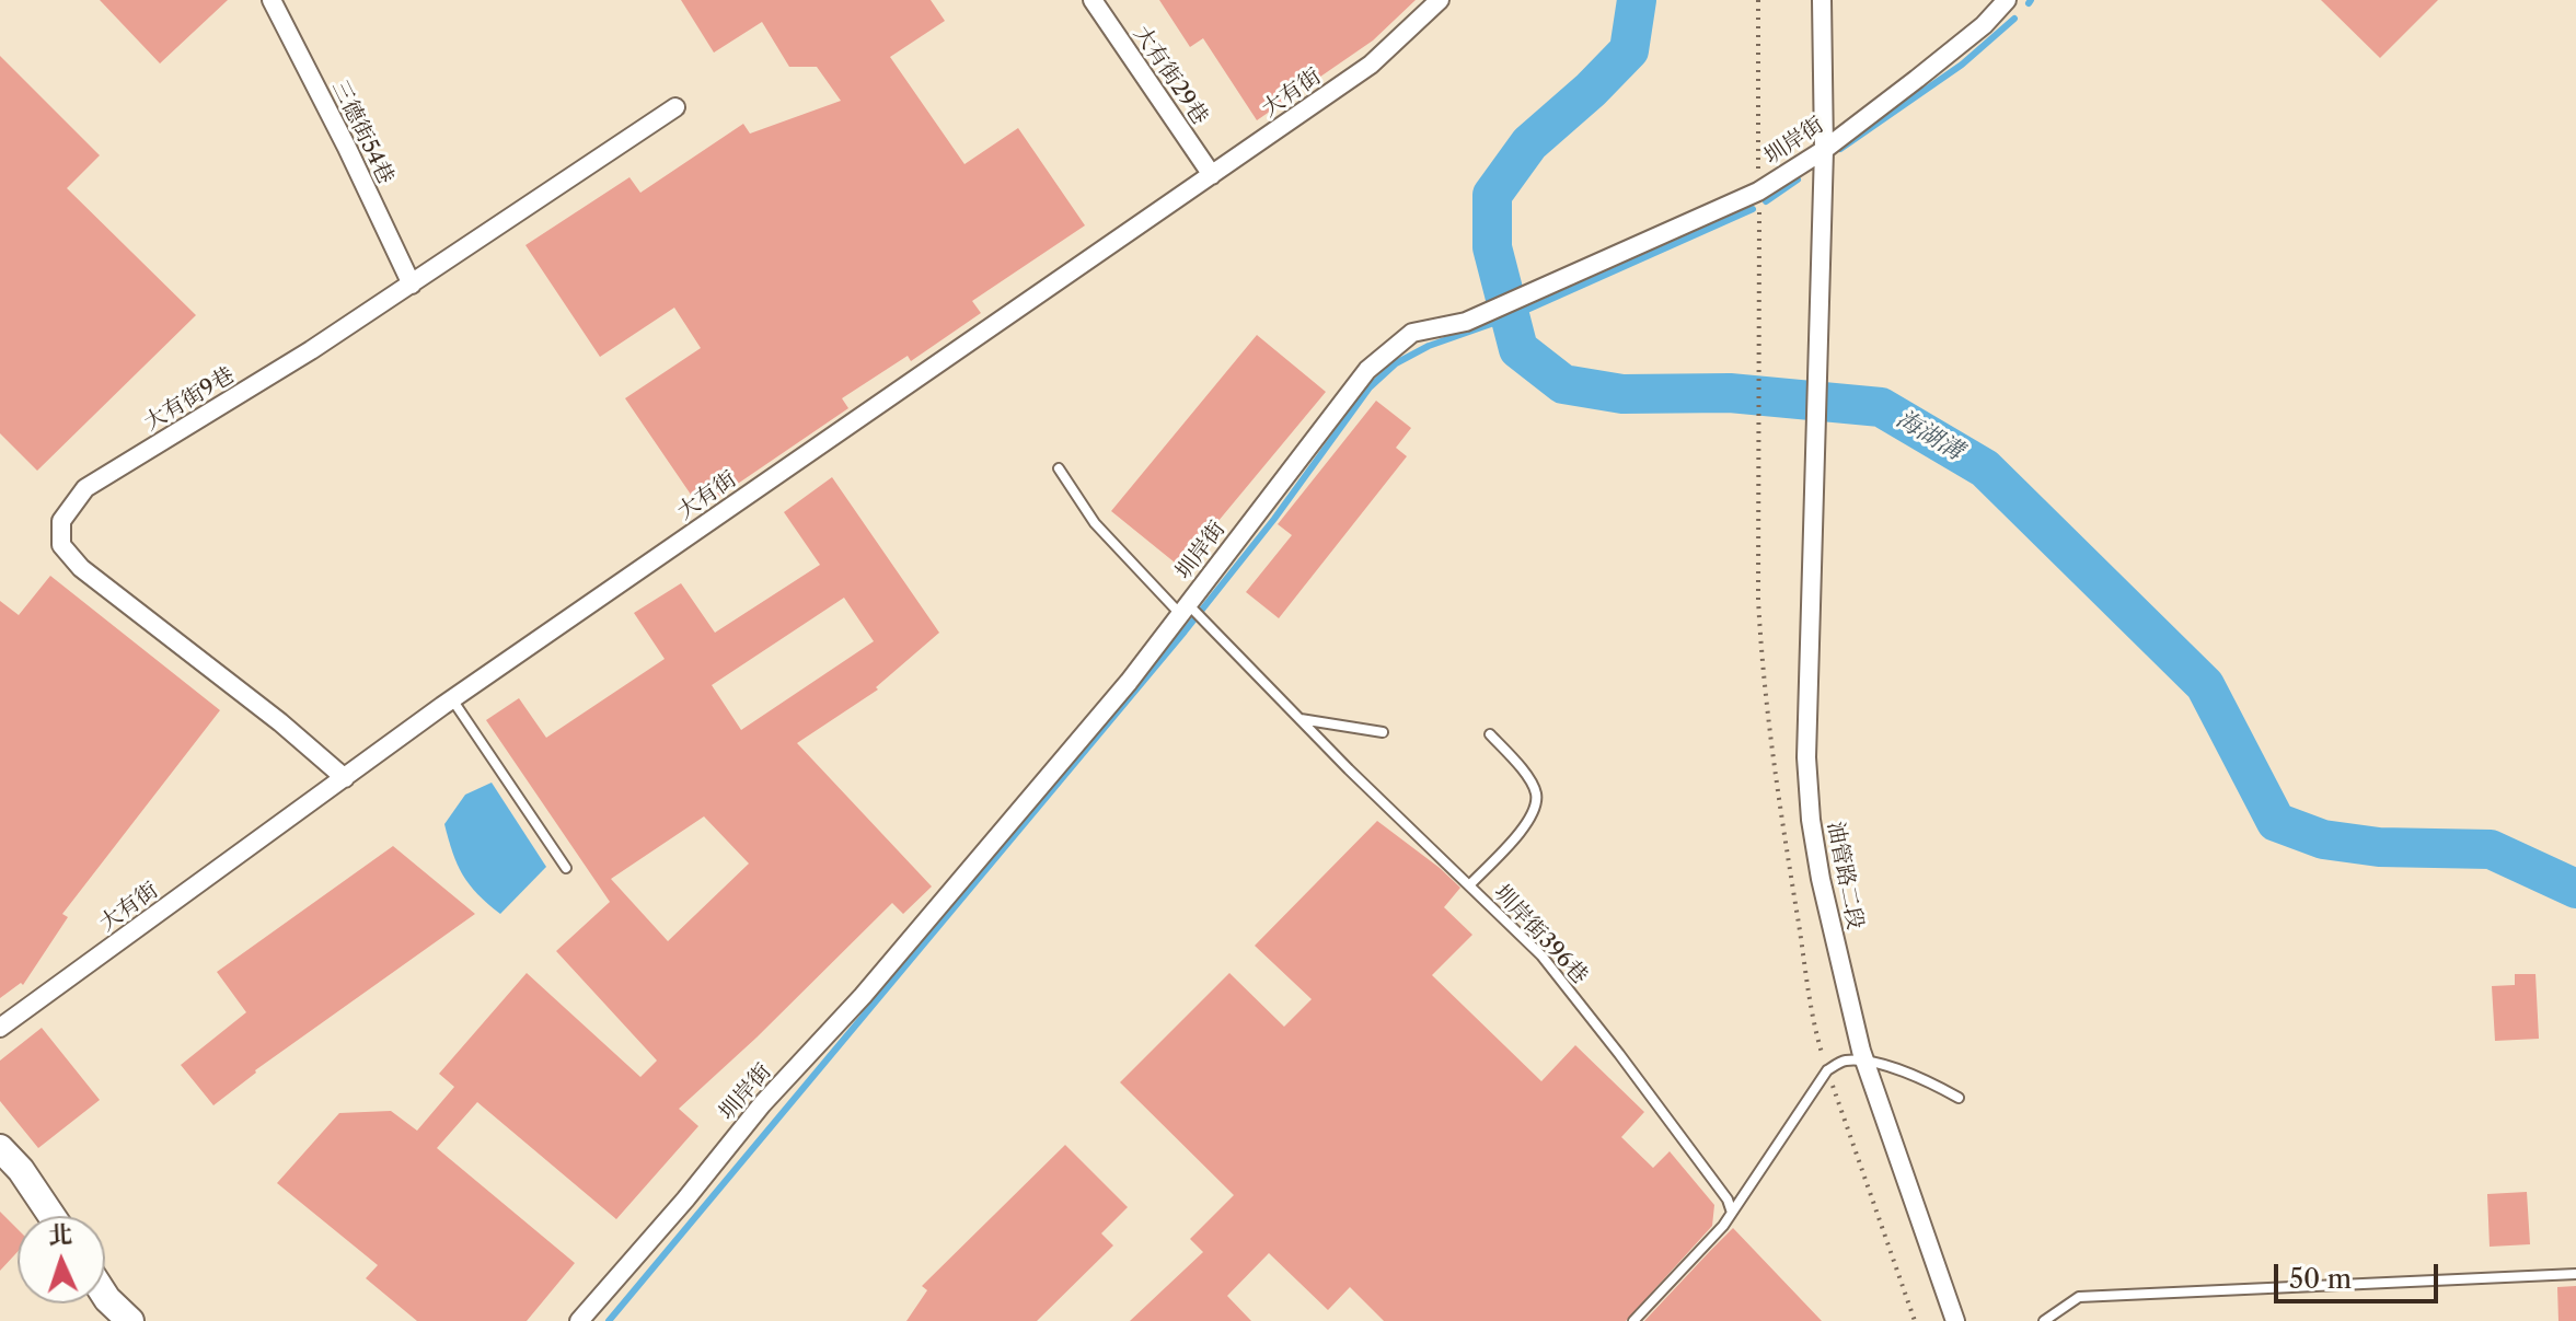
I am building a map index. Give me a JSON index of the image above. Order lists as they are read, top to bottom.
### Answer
{
  "streets": {
    "street": [
      "大有街29巷",
      "大有街",
      "三德街54巷",
      "圳岸街",
      "大有街9巷",
      "油管路二段"
    ],
    "lane": ["圳岸街396巷"]
  },
  "crossings": [
    ["大有街29巷", "大有街"],
    ["大有街", "大有街9巷"],
    ["三德街54巷", "大有街9巷"],
    ["圳岸街", "油管路二段"],
    ["圳岸街", "圳岸街396巷"]
  ],
  "water": ["海湖溝"],
  "scale_bar": "50 m",
  "north": "top"
}
